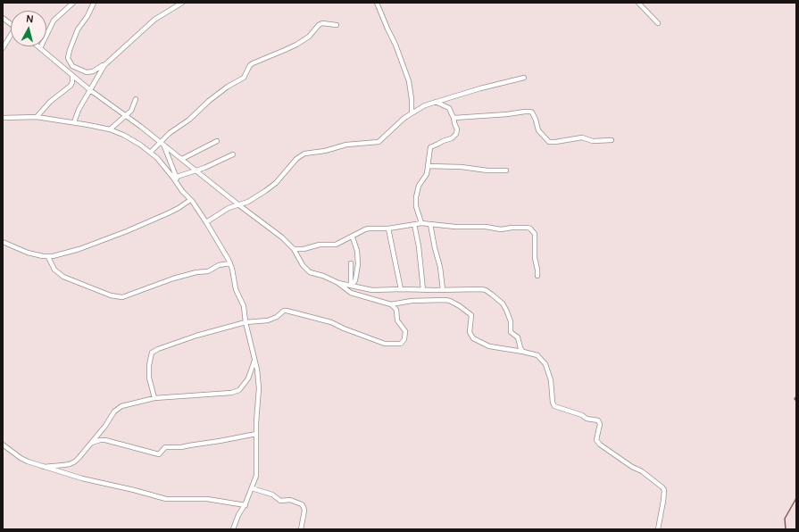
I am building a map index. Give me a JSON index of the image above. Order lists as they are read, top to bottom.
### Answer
{
  "north": "top"
}
